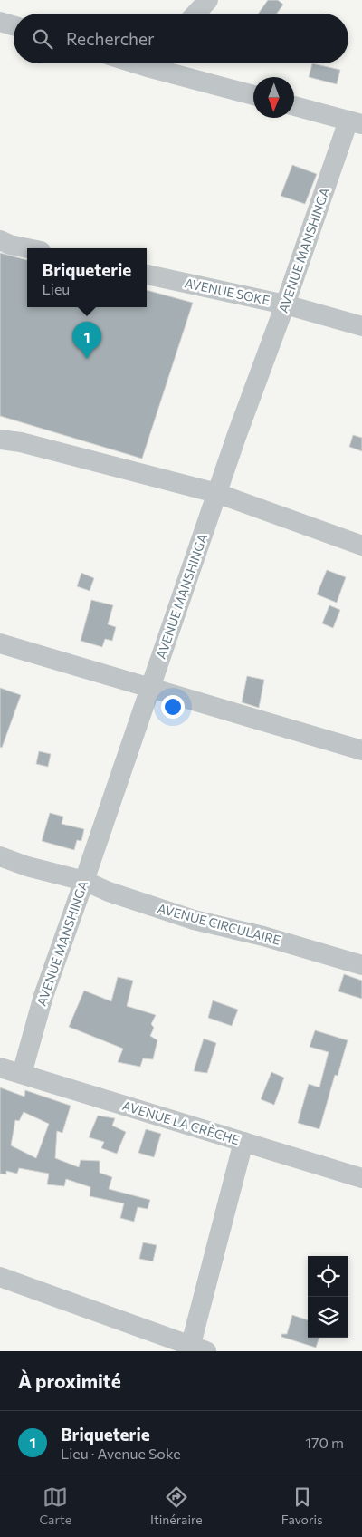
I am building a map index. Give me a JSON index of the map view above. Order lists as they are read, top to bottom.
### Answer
{
  "streets": {
    "street": [
      "AVENUE MANSHINGA",
      "AVENUE SOKE",
      "AVENUE CIRCULAIRE",
      "AVENUE LA CRÈCHE"
    ]
  },
  "crossings": [
    ["AVENUE MANSHINGA", "AVENUE SOKE"],
    ["AVENUE MANSHINGA", "AVENUE CIRCULAIRE"],
    ["AVENUE MANSHINGA", "AVENUE LA CRÈCHE"]
  ],
  "north": "bottom",
  "page": {
    "search": "Rechercher",
    "popup": ["Briqueterie", "Lieu"],
    "pins": "1",
    "heading": "À proximité",
    "list": [
      {
        "mark": "1",
        "name": "Briqueterie",
        "note": "Lieu · Avenue Soke",
        "value": "170 m"
      }
    ],
    "nav": ["Carte", "Itinéraire", "Favoris"]
  }
}
